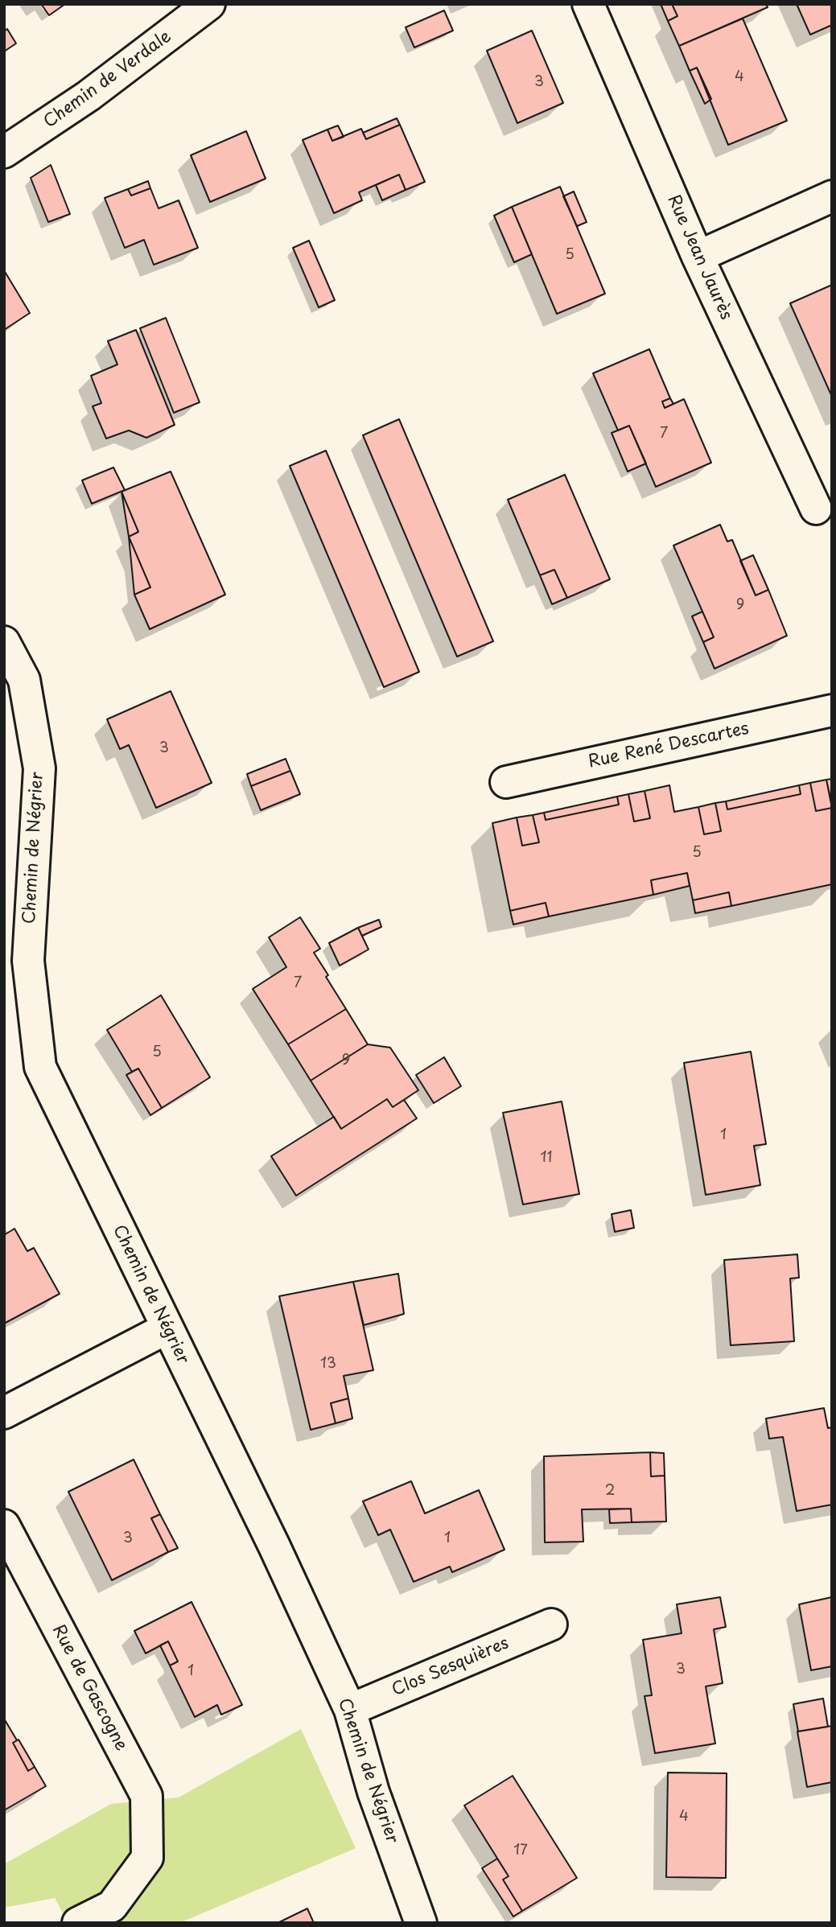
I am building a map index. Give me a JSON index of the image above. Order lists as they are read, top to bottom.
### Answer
{
  "streets": {
    "street": [
      "Chemin de Verdale",
      "Rue Jean Jaurès",
      "Rue René Descartes",
      "Chemin de Négrier",
      "Clos Sesquières",
      "Rue de Gascogne"
    ]
  },
  "crossings": [
    ["Chemin de Négrier", "Clos Sesquières"]
  ],
  "house_numbers": [
    "4",
    "3",
    "5",
    "7",
    "9",
    "3",
    "5",
    "7",
    "5",
    "9",
    "1",
    "11",
    "13",
    "2",
    "3",
    "1",
    "3",
    "1",
    "4",
    "17"
  ]
}
